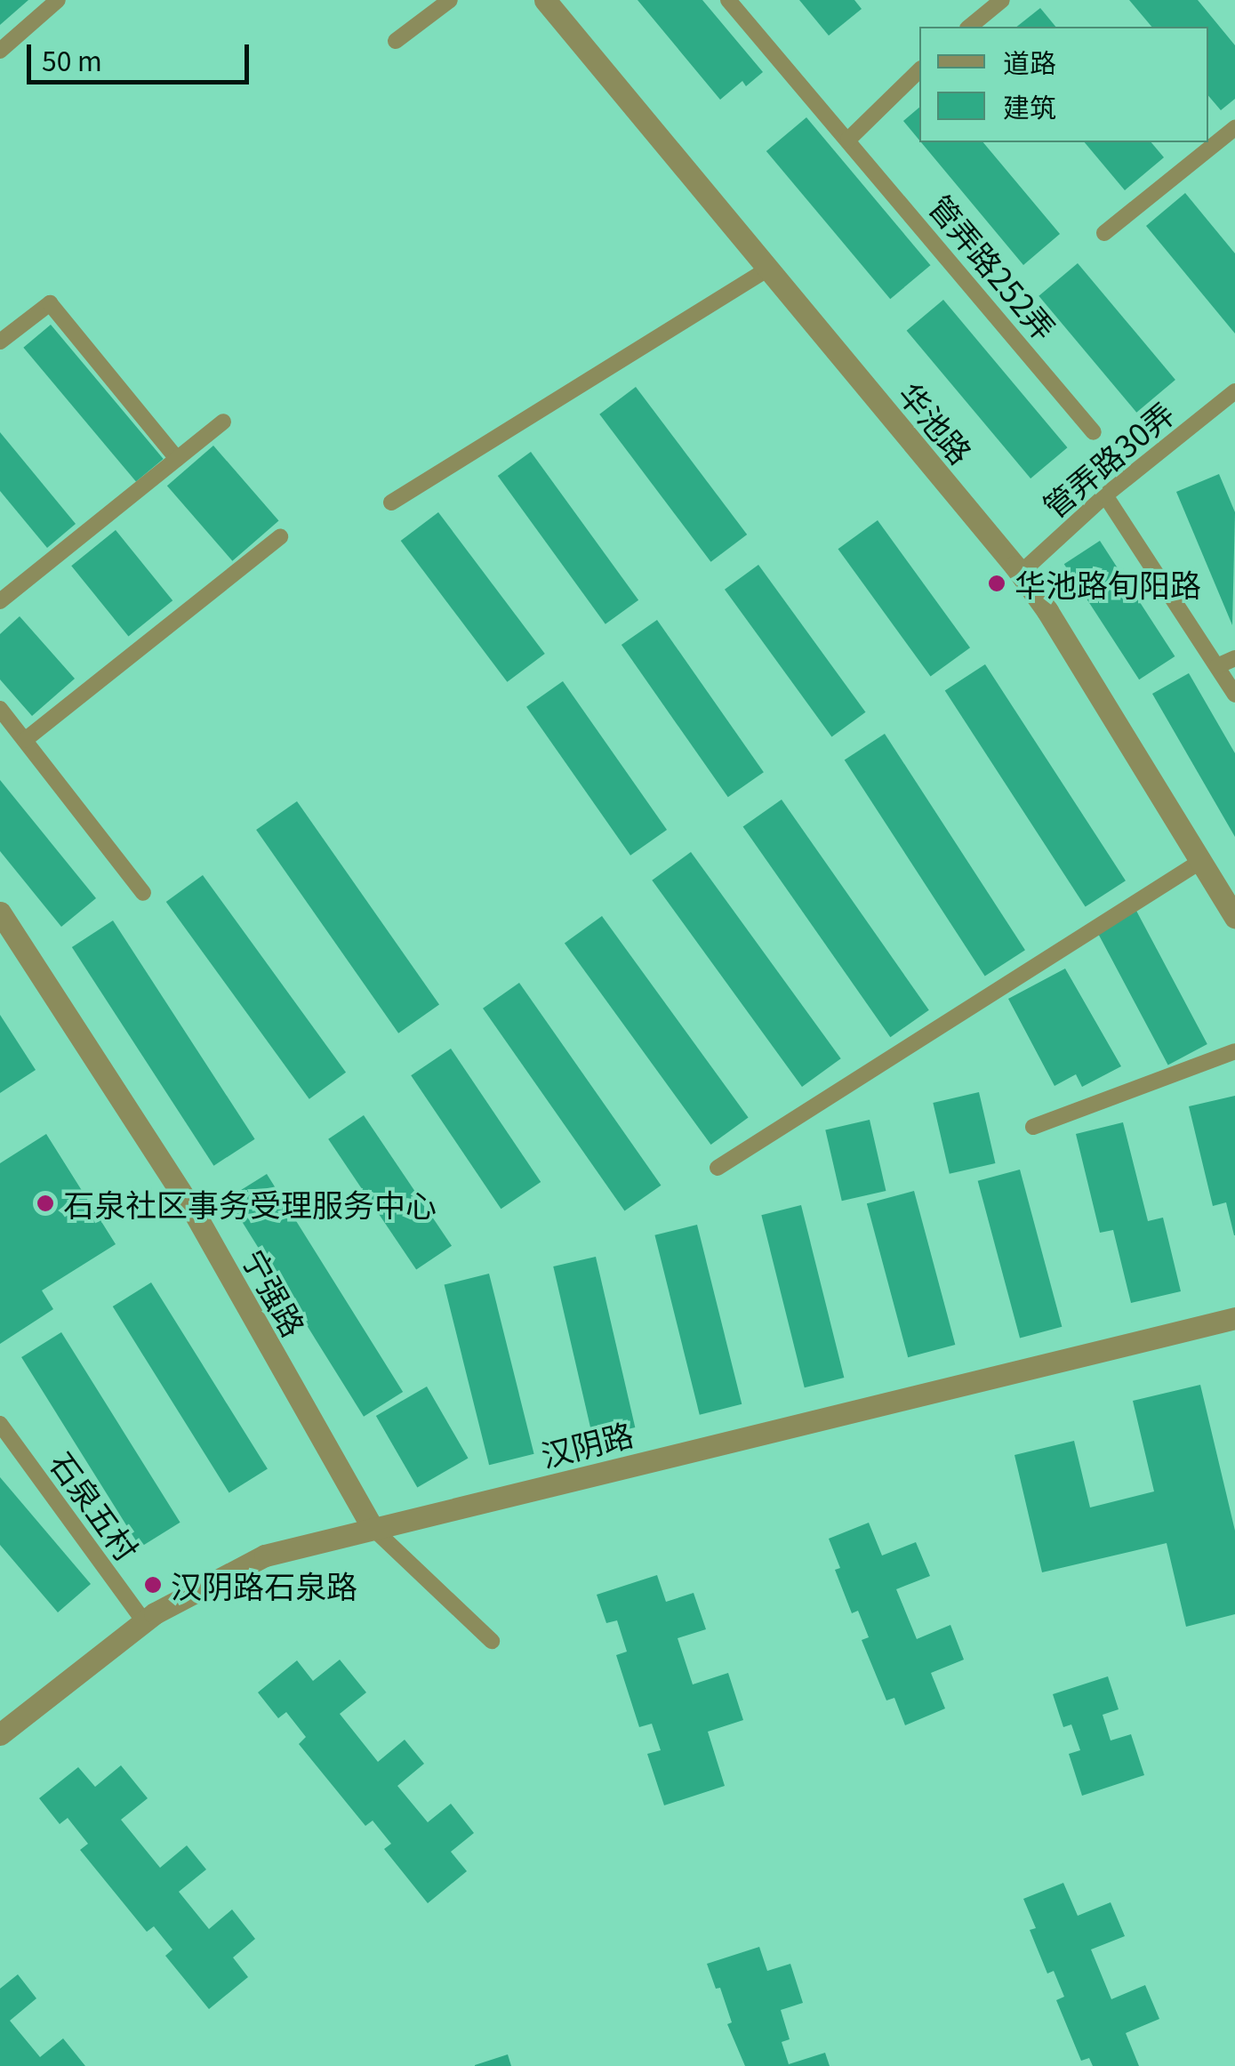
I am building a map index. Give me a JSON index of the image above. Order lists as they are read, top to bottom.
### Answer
{
  "streets": {
    "street": ["华池路", "宁强路", "汉阴路"],
    "lane": ["管弄路252弄", "管弄路30弄", "石泉五村"]
  },
  "crossings": [
    ["华池路", "管弄路30弄"],
    ["宁强路", "汉阴路"],
    ["汉阴路", "石泉五村"]
  ],
  "places": ["华池路旬阳路", "石泉社区事务受理服务中心", "汉阴路石泉路"],
  "legend": ["道路", "建筑"],
  "scale_bar": "50 m"
}
